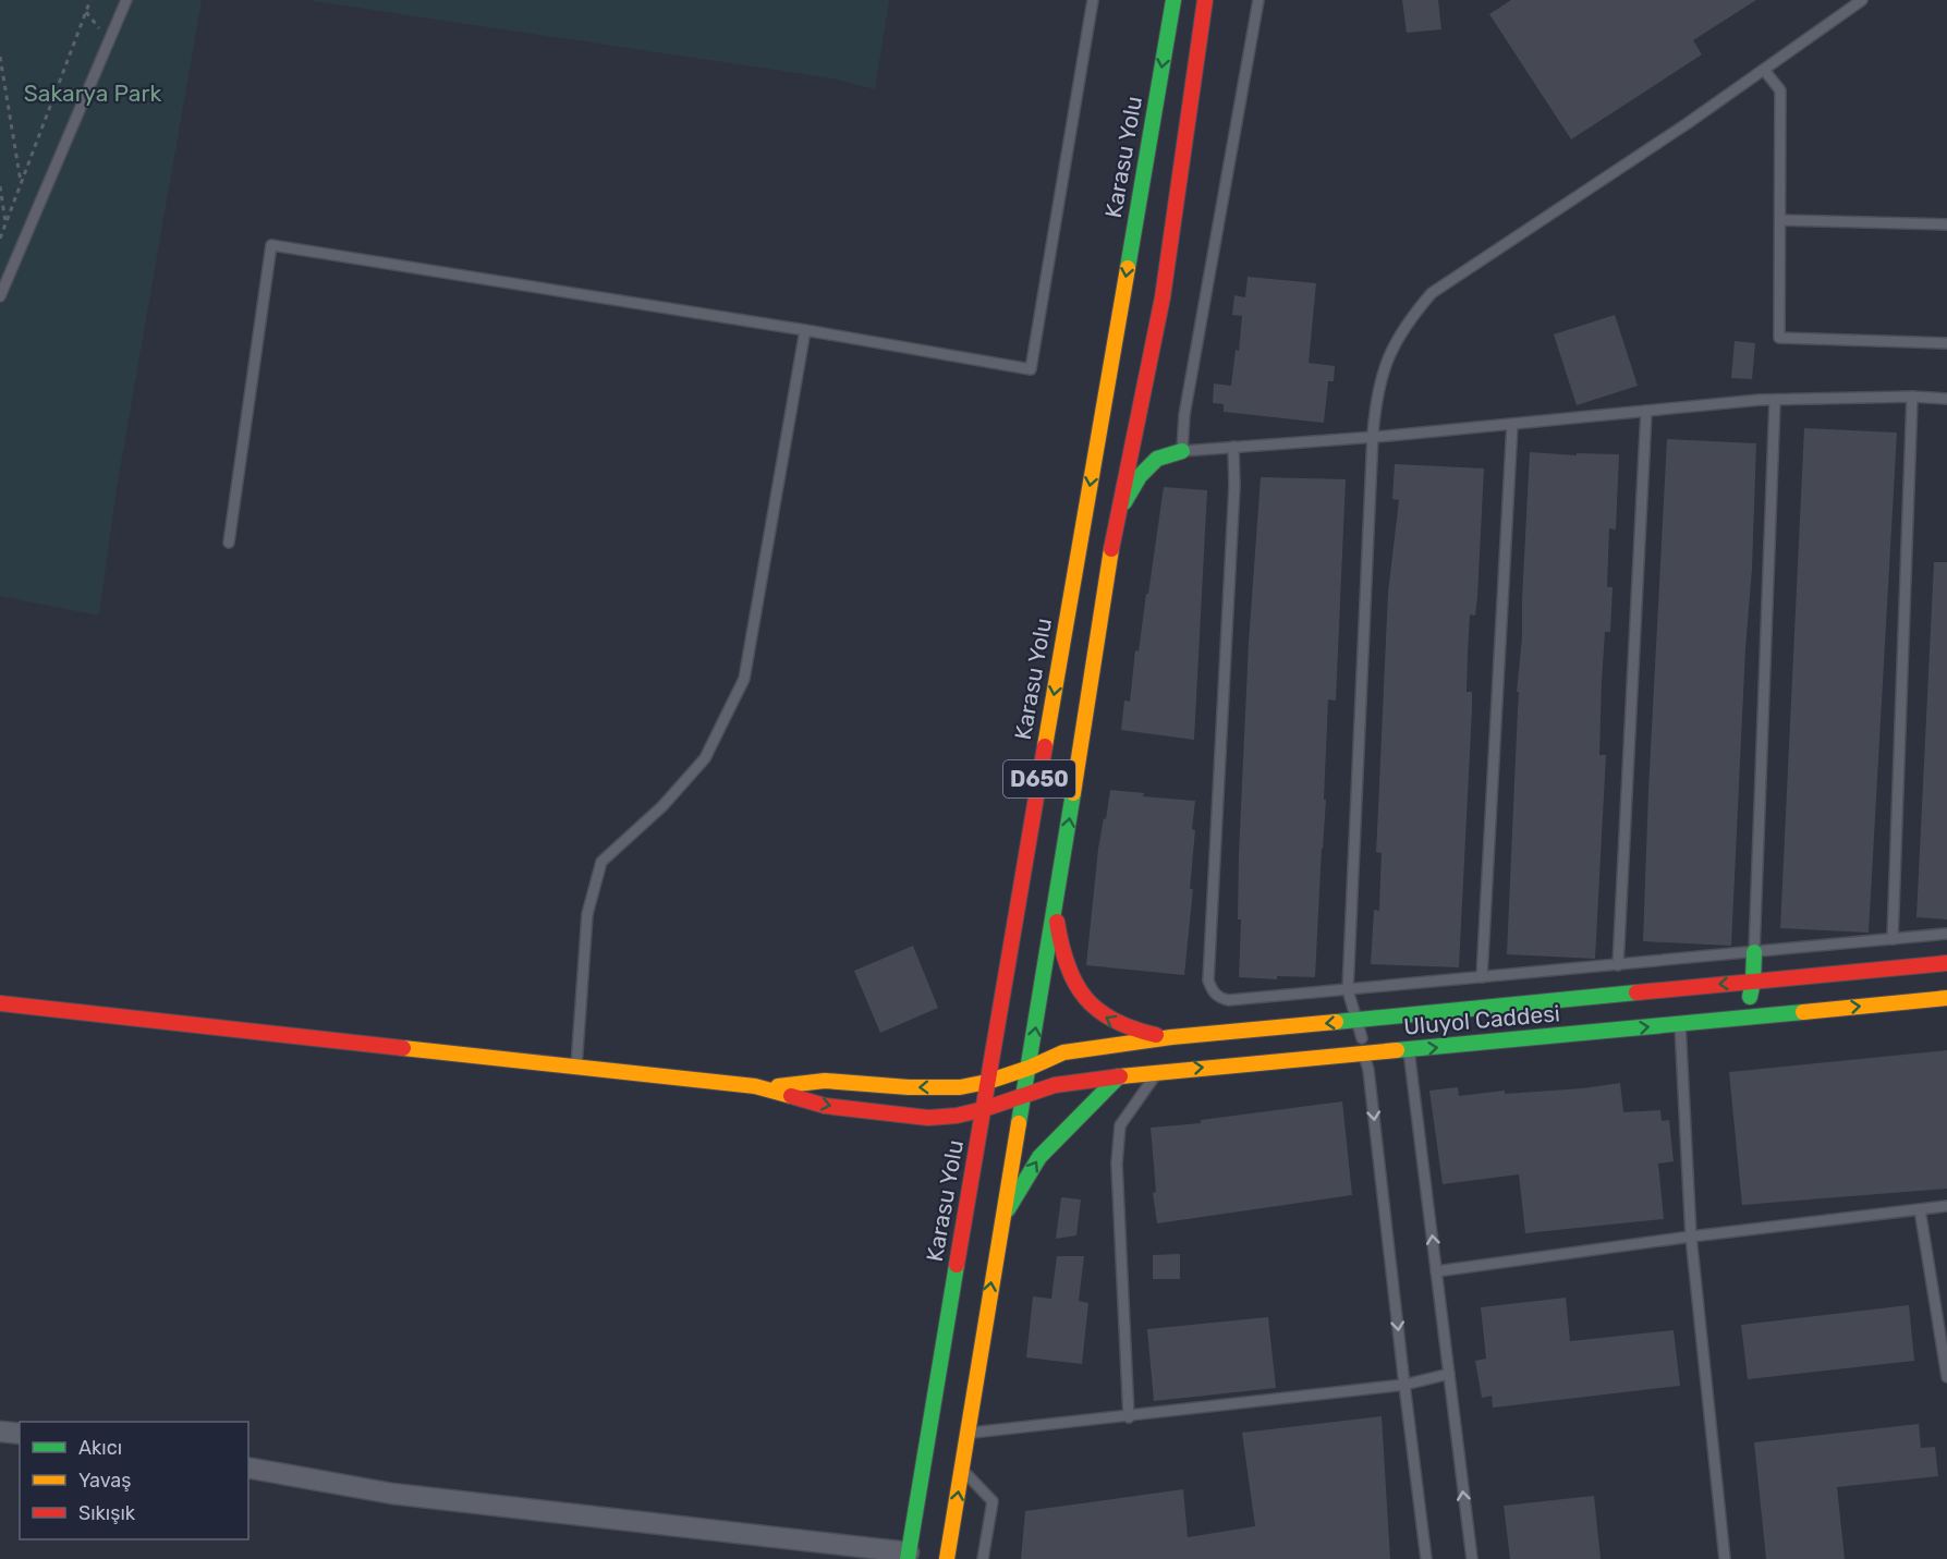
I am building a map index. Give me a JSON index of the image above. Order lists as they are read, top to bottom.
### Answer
{
  "streets": {
    "main road": ["Karasu Yolu", "D650", "Uluyol Caddesi"]
  },
  "crossings": [
    ["Karasu Yolu", "Uluyol Caddesi"],
    ["D650", "Uluyol Caddesi"]
  ],
  "parks": ["Sakarya Park"],
  "legend": ["Akıcı", "Yavaş", "Sıkışık"]
}
